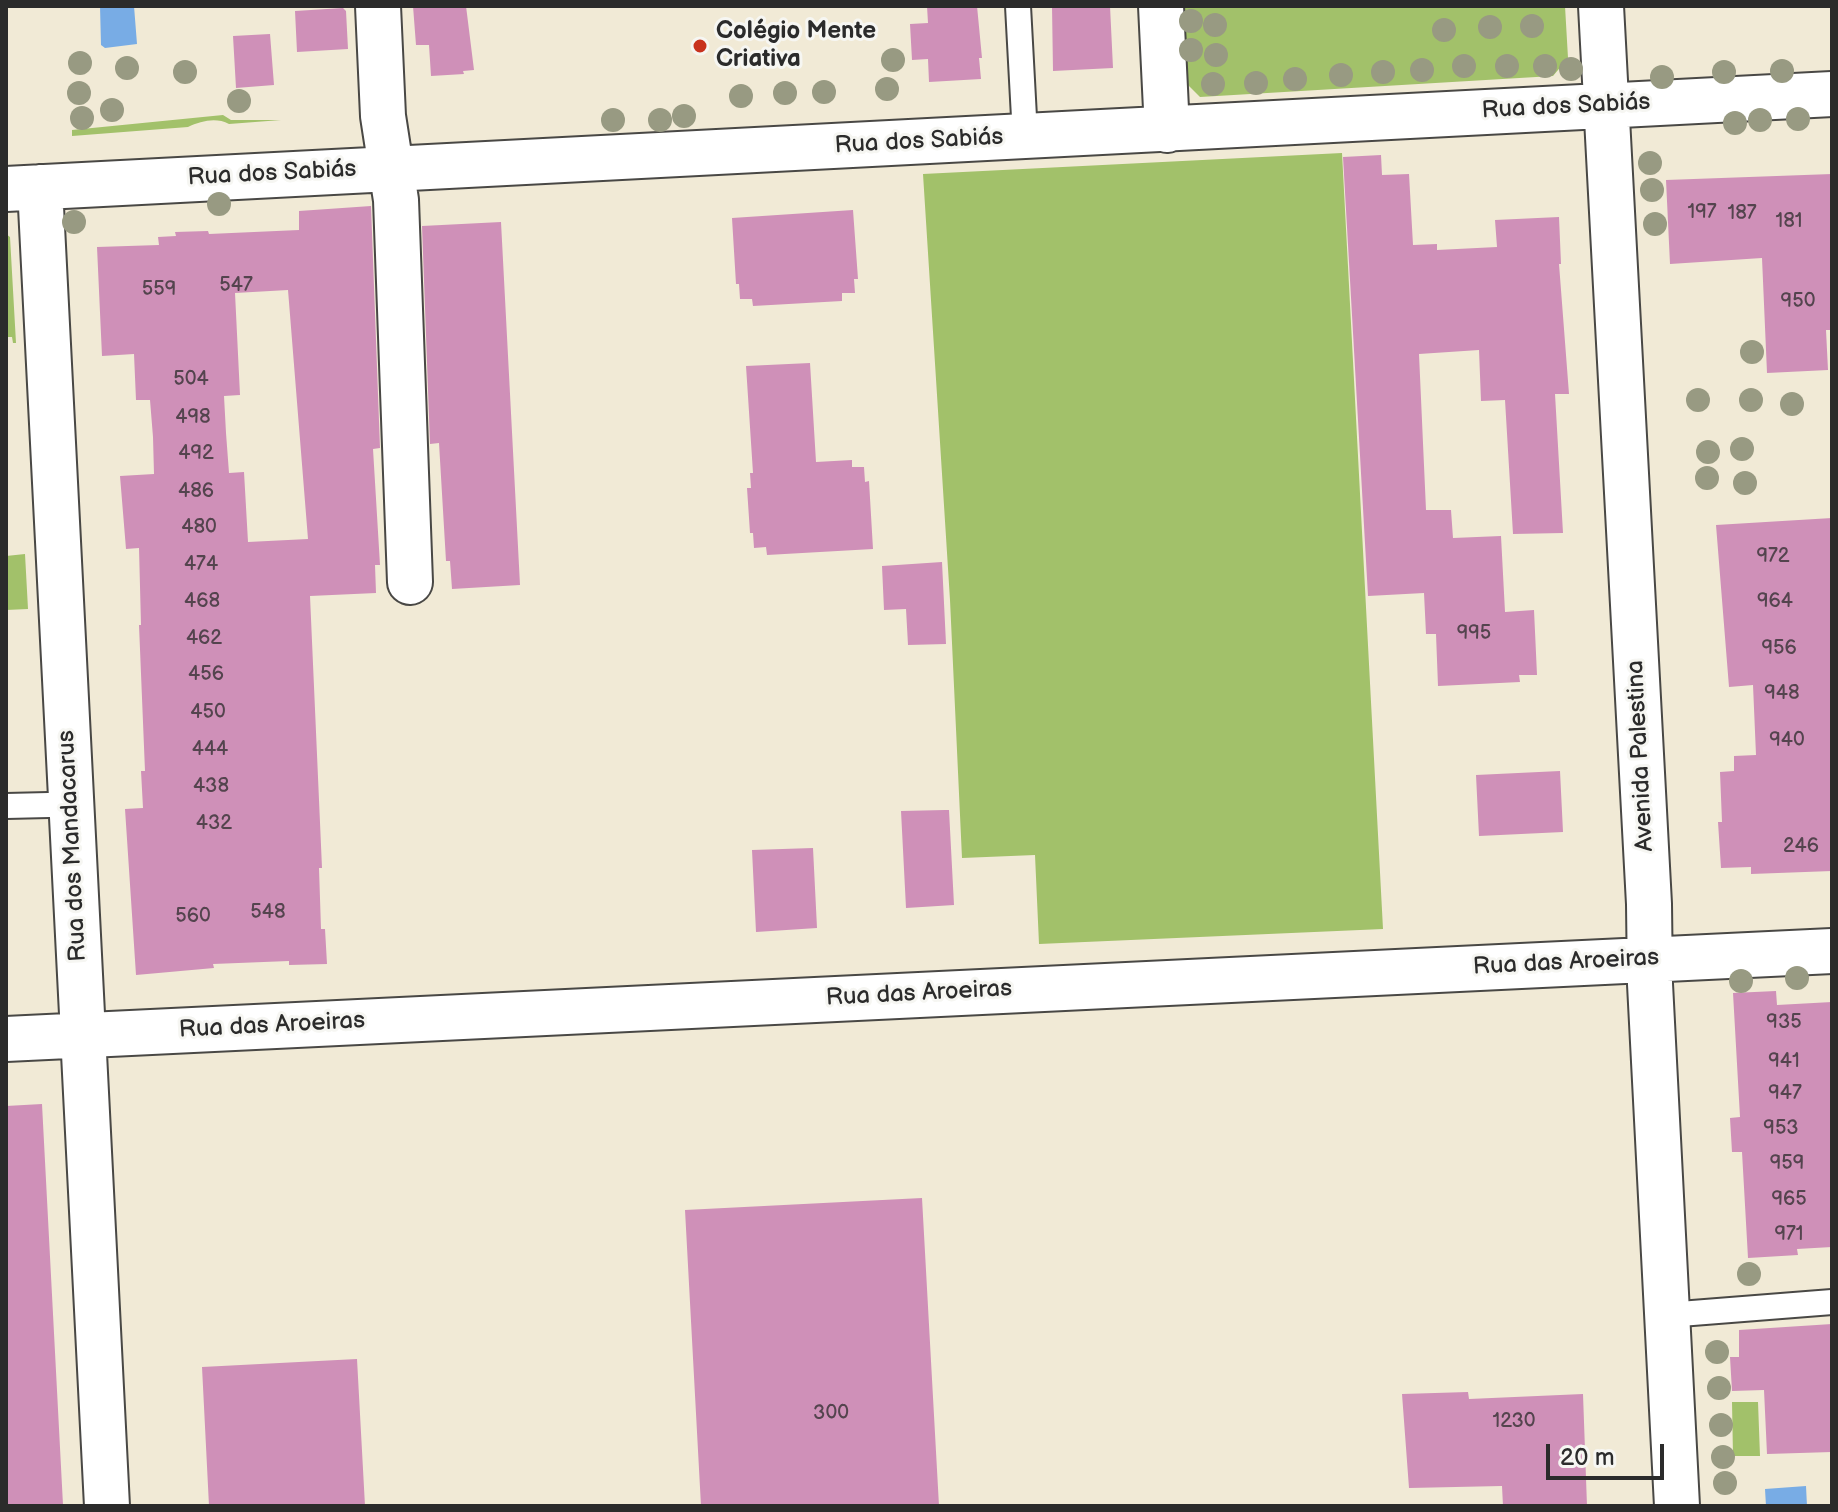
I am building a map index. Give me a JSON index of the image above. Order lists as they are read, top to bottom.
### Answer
{
  "streets": {
    "street": [
      "Rua dos Sabiás",
      "Avenida Palestina",
      "Rua dos Mandacarus",
      "Rua das Aroeiras"
    ]
  },
  "crossings": [
    ["Rua dos Sabiás", "Avenida Palestina"],
    ["Rua dos Sabiás", "Rua dos Mandacarus"],
    ["Avenida Palestina", "Rua das Aroeiras"],
    ["Rua dos Mandacarus", "Rua das Aroeiras"]
  ],
  "places": ["Colégio Mente Criativa"],
  "house_numbers": [
    "197",
    "187",
    "181",
    "547",
    "559",
    "950",
    "504",
    "498",
    "492",
    "486",
    "480",
    "972",
    "474",
    "468",
    "964",
    "995",
    "462",
    "956",
    "456",
    "948",
    "450",
    "940",
    "444",
    "438",
    "432",
    "246",
    "548",
    "560",
    "935",
    "941",
    "947",
    "953",
    "959",
    "965",
    "971",
    "300",
    "1230"
  ],
  "scale_bar": "20 m"
}
